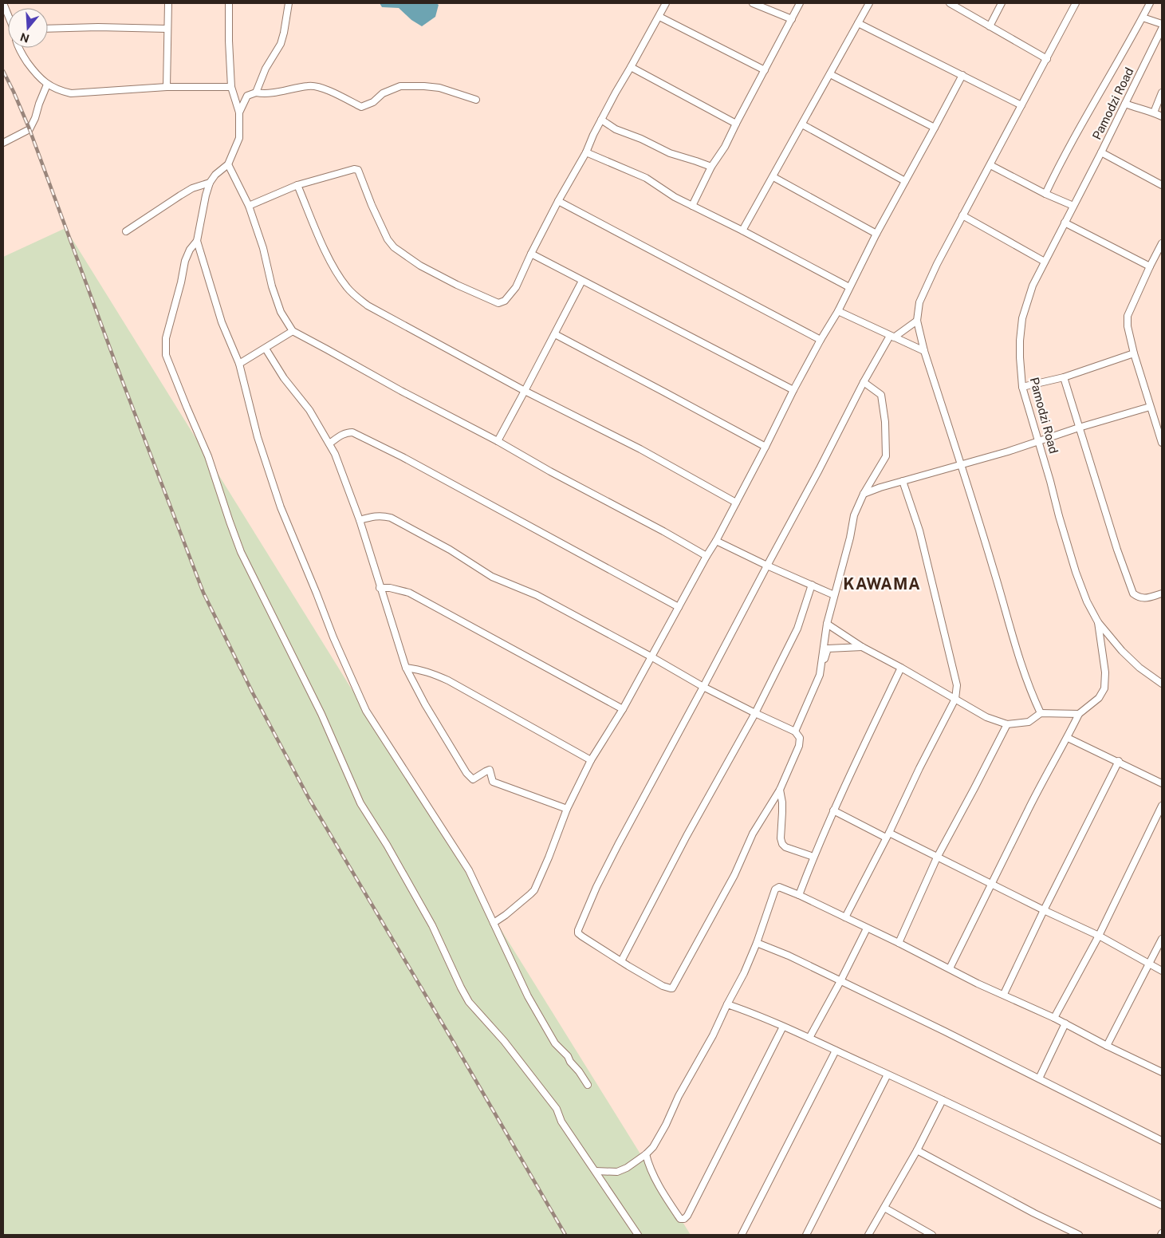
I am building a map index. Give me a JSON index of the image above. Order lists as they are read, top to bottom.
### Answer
{
  "streets": {
    "street": ["Pamodzi Road"]
  },
  "districts": ["KAWAMA"],
  "north": "bottom"
}
